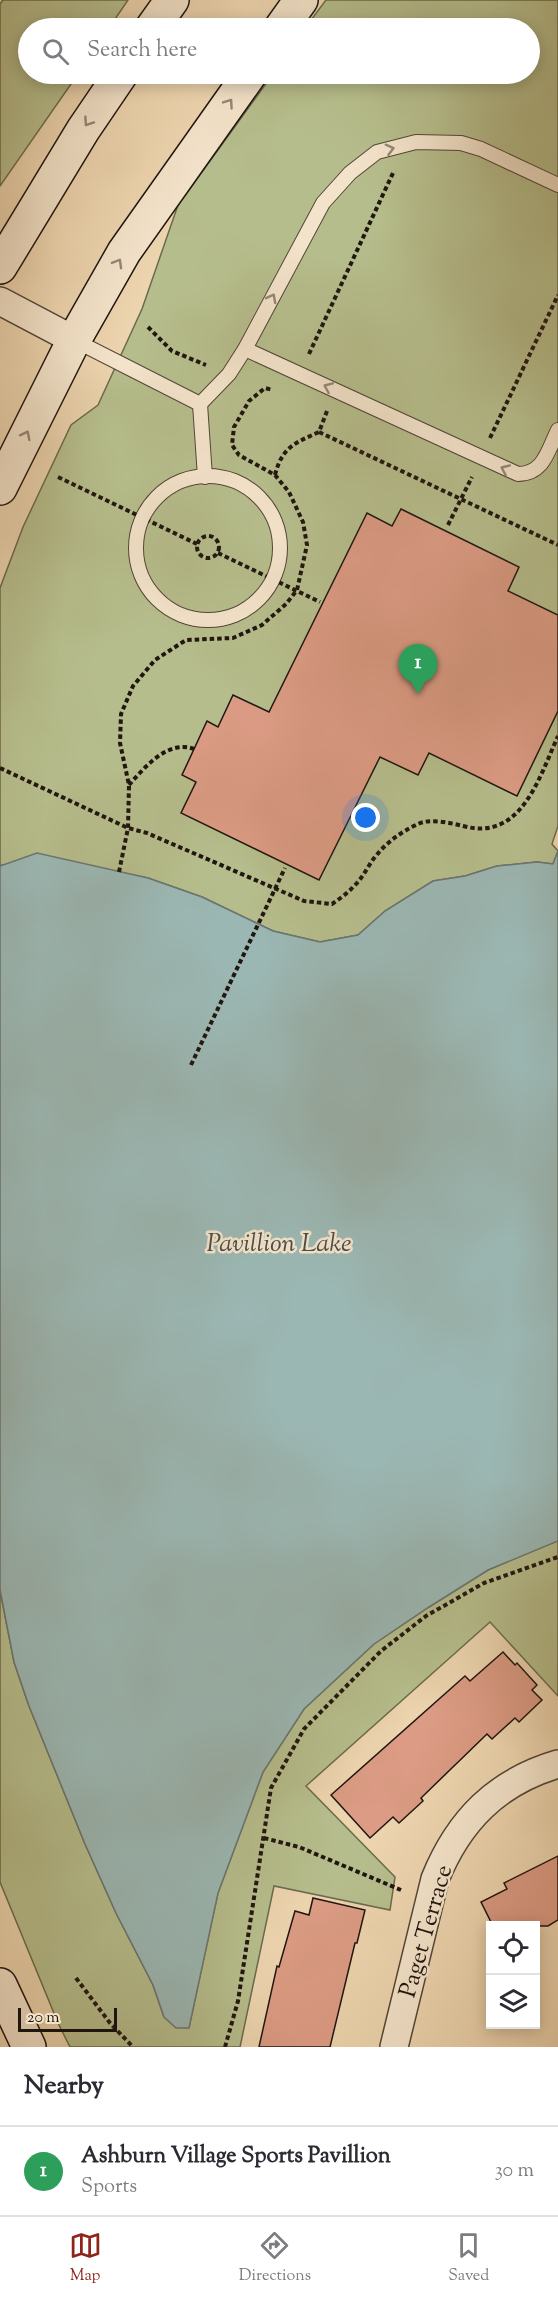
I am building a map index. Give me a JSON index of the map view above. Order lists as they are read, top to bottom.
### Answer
{
  "streets": {
    "street": ["Paget Terrace"]
  },
  "water": ["Pavillion Lake"],
  "scale_bar": "20 m",
  "page": {
    "search": "Search here",
    "pins": "1",
    "scale": "20 m",
    "heading": "Nearby",
    "list": [
      {
        "mark": "1",
        "name": "Ashburn Village Sports Pavillion",
        "note": "Sports",
        "value": "30 m"
      }
    ],
    "nav": ["Map", "Directions", "Saved"]
  }
}
